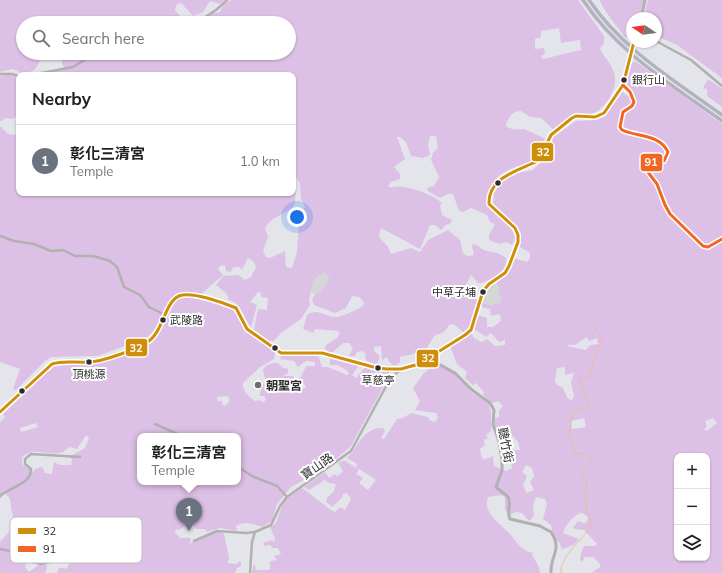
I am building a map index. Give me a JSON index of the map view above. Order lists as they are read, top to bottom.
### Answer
{
  "streets": {
    "main road": ["聽竹街"],
    "street": ["寶山路"]
  },
  "places": [
    "銀行山",
    "中草子埔",
    "武陵路",
    "頂桃源",
    "草慈亭",
    "朝聖宮"
  ],
  "lines": ["transit line 32", "transit line 91"],
  "legend": ["32", "91"],
  "north": "left",
  "page": {
    "search": "Search here",
    "heading": "Nearby",
    "list": [
      {
        "mark": "1",
        "name": "彰化三清宮",
        "note": "Temple",
        "value": "1.0 km"
      }
    ],
    "popup": ["彰化三清宮", "Temple"],
    "map_buttons": ["+", "−"],
    "pins": "1"
  }
}
